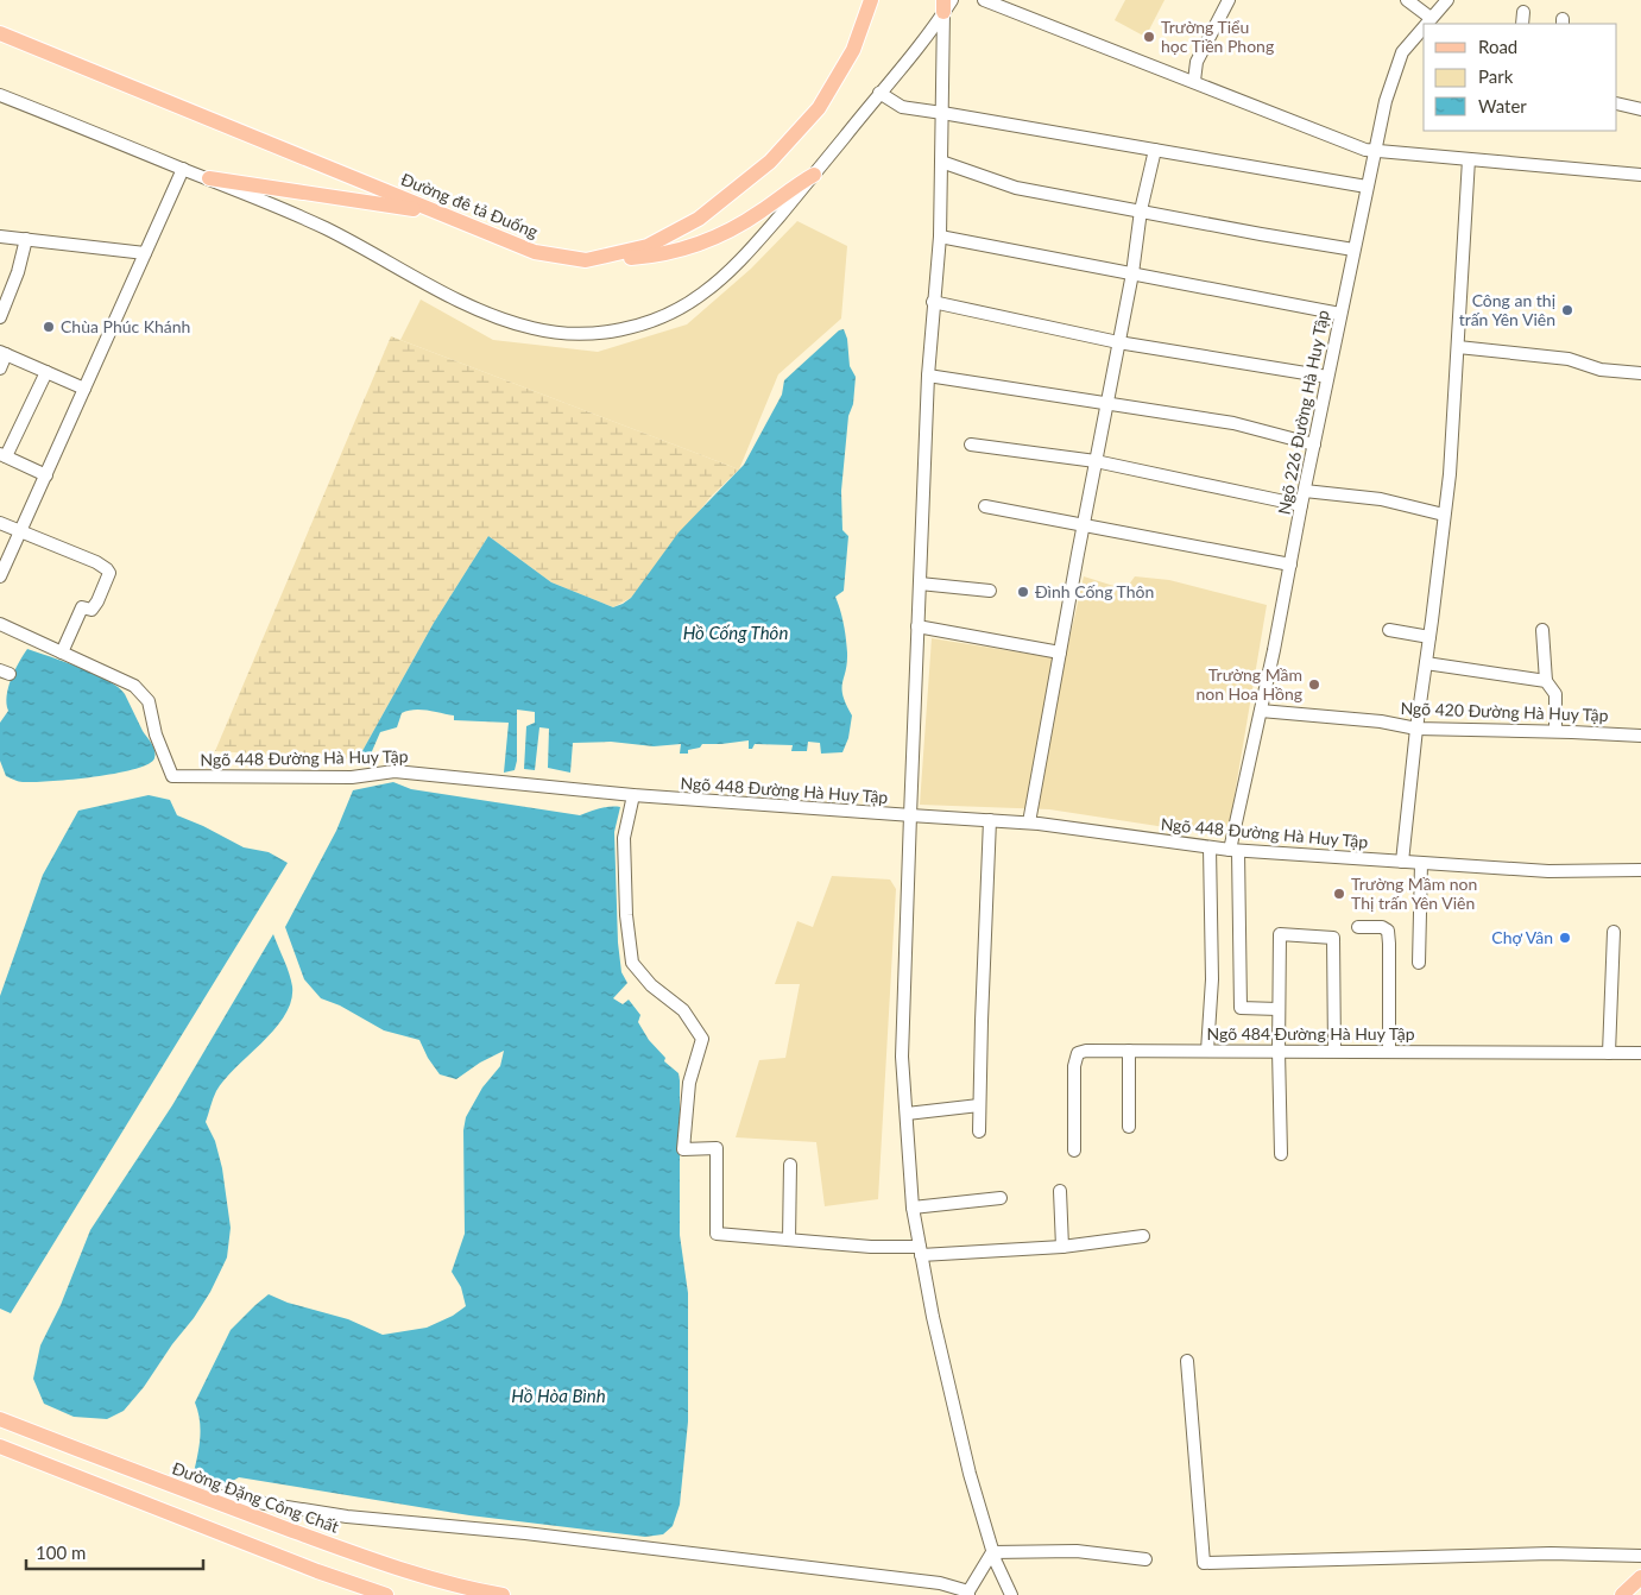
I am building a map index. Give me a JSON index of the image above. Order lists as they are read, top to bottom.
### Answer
{
  "streets": {
    "main road": ["Đường đê tả Đuống", "Đường Đặng Công Chất"],
    "street": [
      "Ngõ 226 Đường Hà Huy Tập",
      "Ngõ 420 Đường Hà Huy Tập",
      "Ngõ 448 Đường Hà Huy Tập",
      "Ngõ 484 Đường Hà Huy Tập"
    ]
  },
  "crossings": [
    ["Ngõ 226 Đường Hà Huy Tập", "Ngõ 420 Đường Hà Huy Tập"],
    ["Ngõ 226 Đường Hà Huy Tập", "Ngõ 448 Đường Hà Huy Tập"]
  ],
  "water": ["Hồ Cống Thôn", "Hồ Hòa Bình"],
  "places": [
    "Trường Tiểu học Tiền Phong",
    "Công an thị trấn Yên Viên",
    "Chùa Phúc Khánh",
    "Đình Cống Thôn",
    "Trường Mầm non Hoa Hồng",
    "Trường Mầm non Thị trấn Yên Viên",
    "Chợ Vân"
  ],
  "legend": ["Road", "Park", "Water"],
  "scale_bar": "100 m"
}
